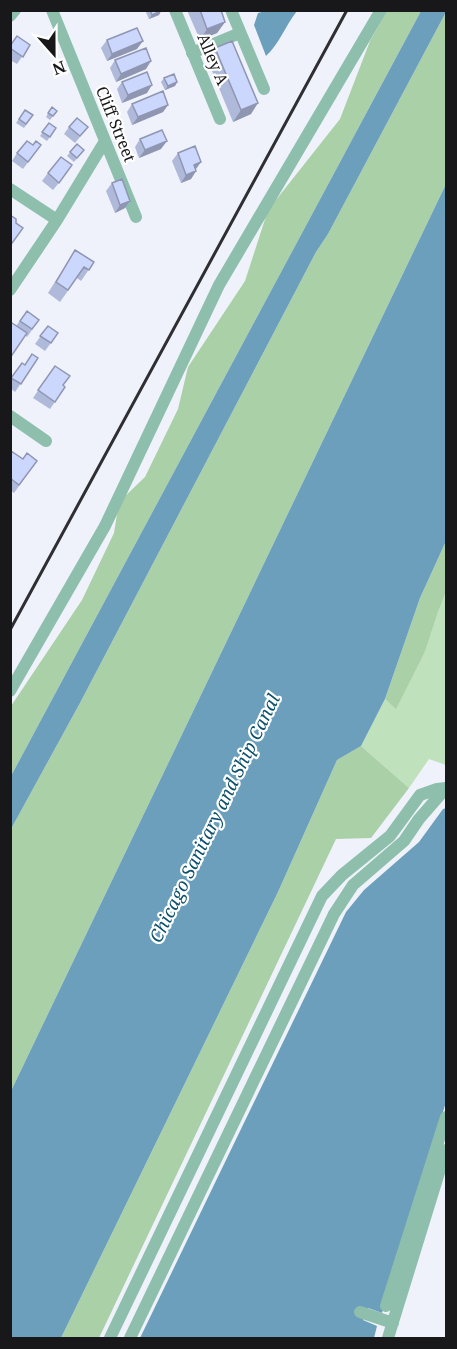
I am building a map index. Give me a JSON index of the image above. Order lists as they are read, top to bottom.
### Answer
{
  "streets": {
    "street": ["Alley A", "Cliff Street"]
  },
  "water": ["Chicago Sanitary and Ship Canal"],
  "north": "bottom"
}
